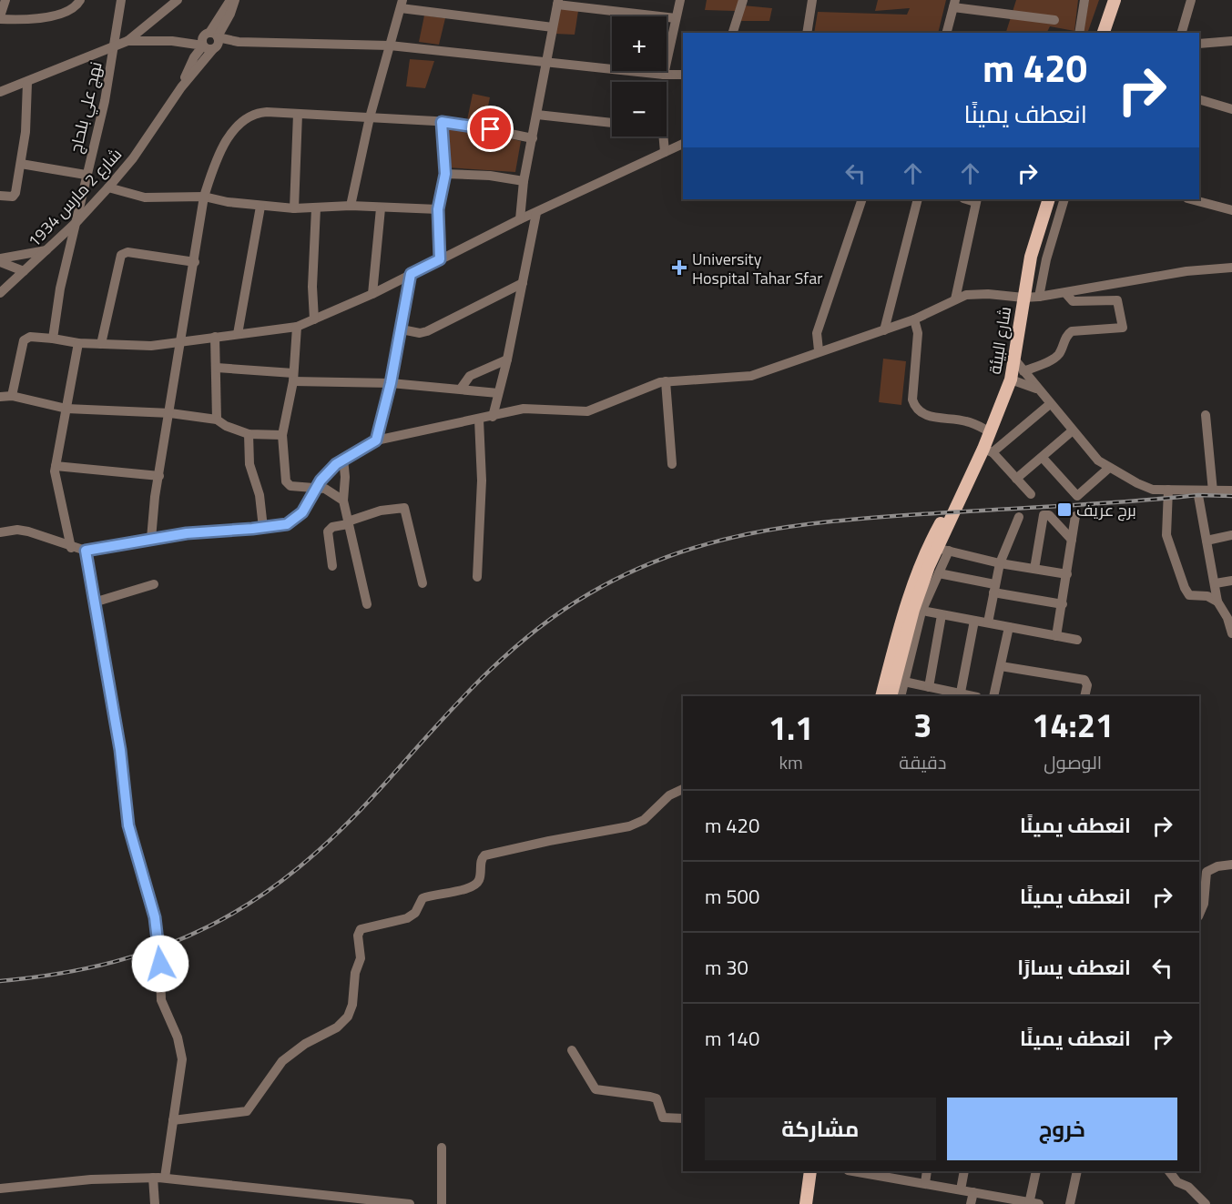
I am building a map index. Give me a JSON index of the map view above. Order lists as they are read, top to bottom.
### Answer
{
  "streets": {
    "main road": ["شارع البيئة"],
    "street": ["نهج علي بلحاج", "شارع 2 مارس 1934"]
  },
  "crossings": [
    ["نهج علي بلحاج", "شارع 2 مارس 1934"]
  ],
  "places": {
    "health": ["University Hospital Tahar Sfar"],
    "transit": ["برج عريف"]
  },
  "page": {
    "map_buttons": ["+", "−"],
    "turn": ["420 m", "انعطف يمينًا"],
    "eta": [
      "14:21",
      "الوصول",
      "3",
      "دقيقة",
      "1.1",
      "km"
    ],
    "list": [
      {
        "name": "انعطف يمينًا",
        "value": "420 m"
      },
      {
        "name": "انعطف يمينًا",
        "value": "500 m"
      },
      {
        "name": "انعطف يسارًا",
        "value": "30 m"
      },
      {
        "name": "انعطف يمينًا",
        "value": "140 m"
      }
    ],
    "buttons": ["خروج", "مشاركة"]
  }
}
